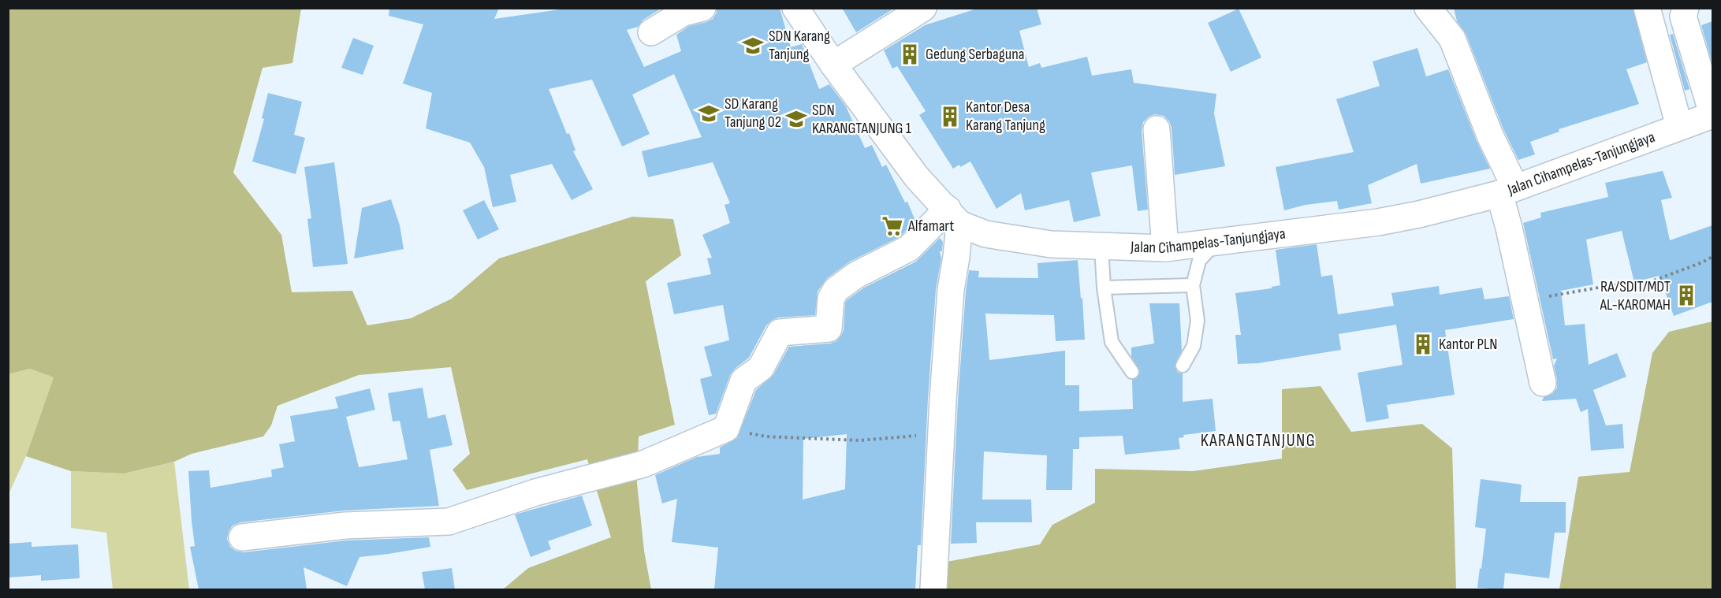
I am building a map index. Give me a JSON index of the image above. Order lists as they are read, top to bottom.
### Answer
{
  "streets": {
    "street": ["Jalan Cihampelas-Tanjungjaya"]
  },
  "districts": ["KARANGTANJUNG"],
  "places": {
    "school or university": ["SDN Karang Tanjung", "SD Karang Tanjung 02", "SDN KARANGTANJUNG 1"],
    "building": [
      "Gedung Serbaguna",
      "Kantor Desa Karang Tanjung",
      "RA/SDIT/MDT AL-KAROMAH",
      "Kantor PLN"
    ],
    "supermarket": ["Alfamart"]
  }
}
